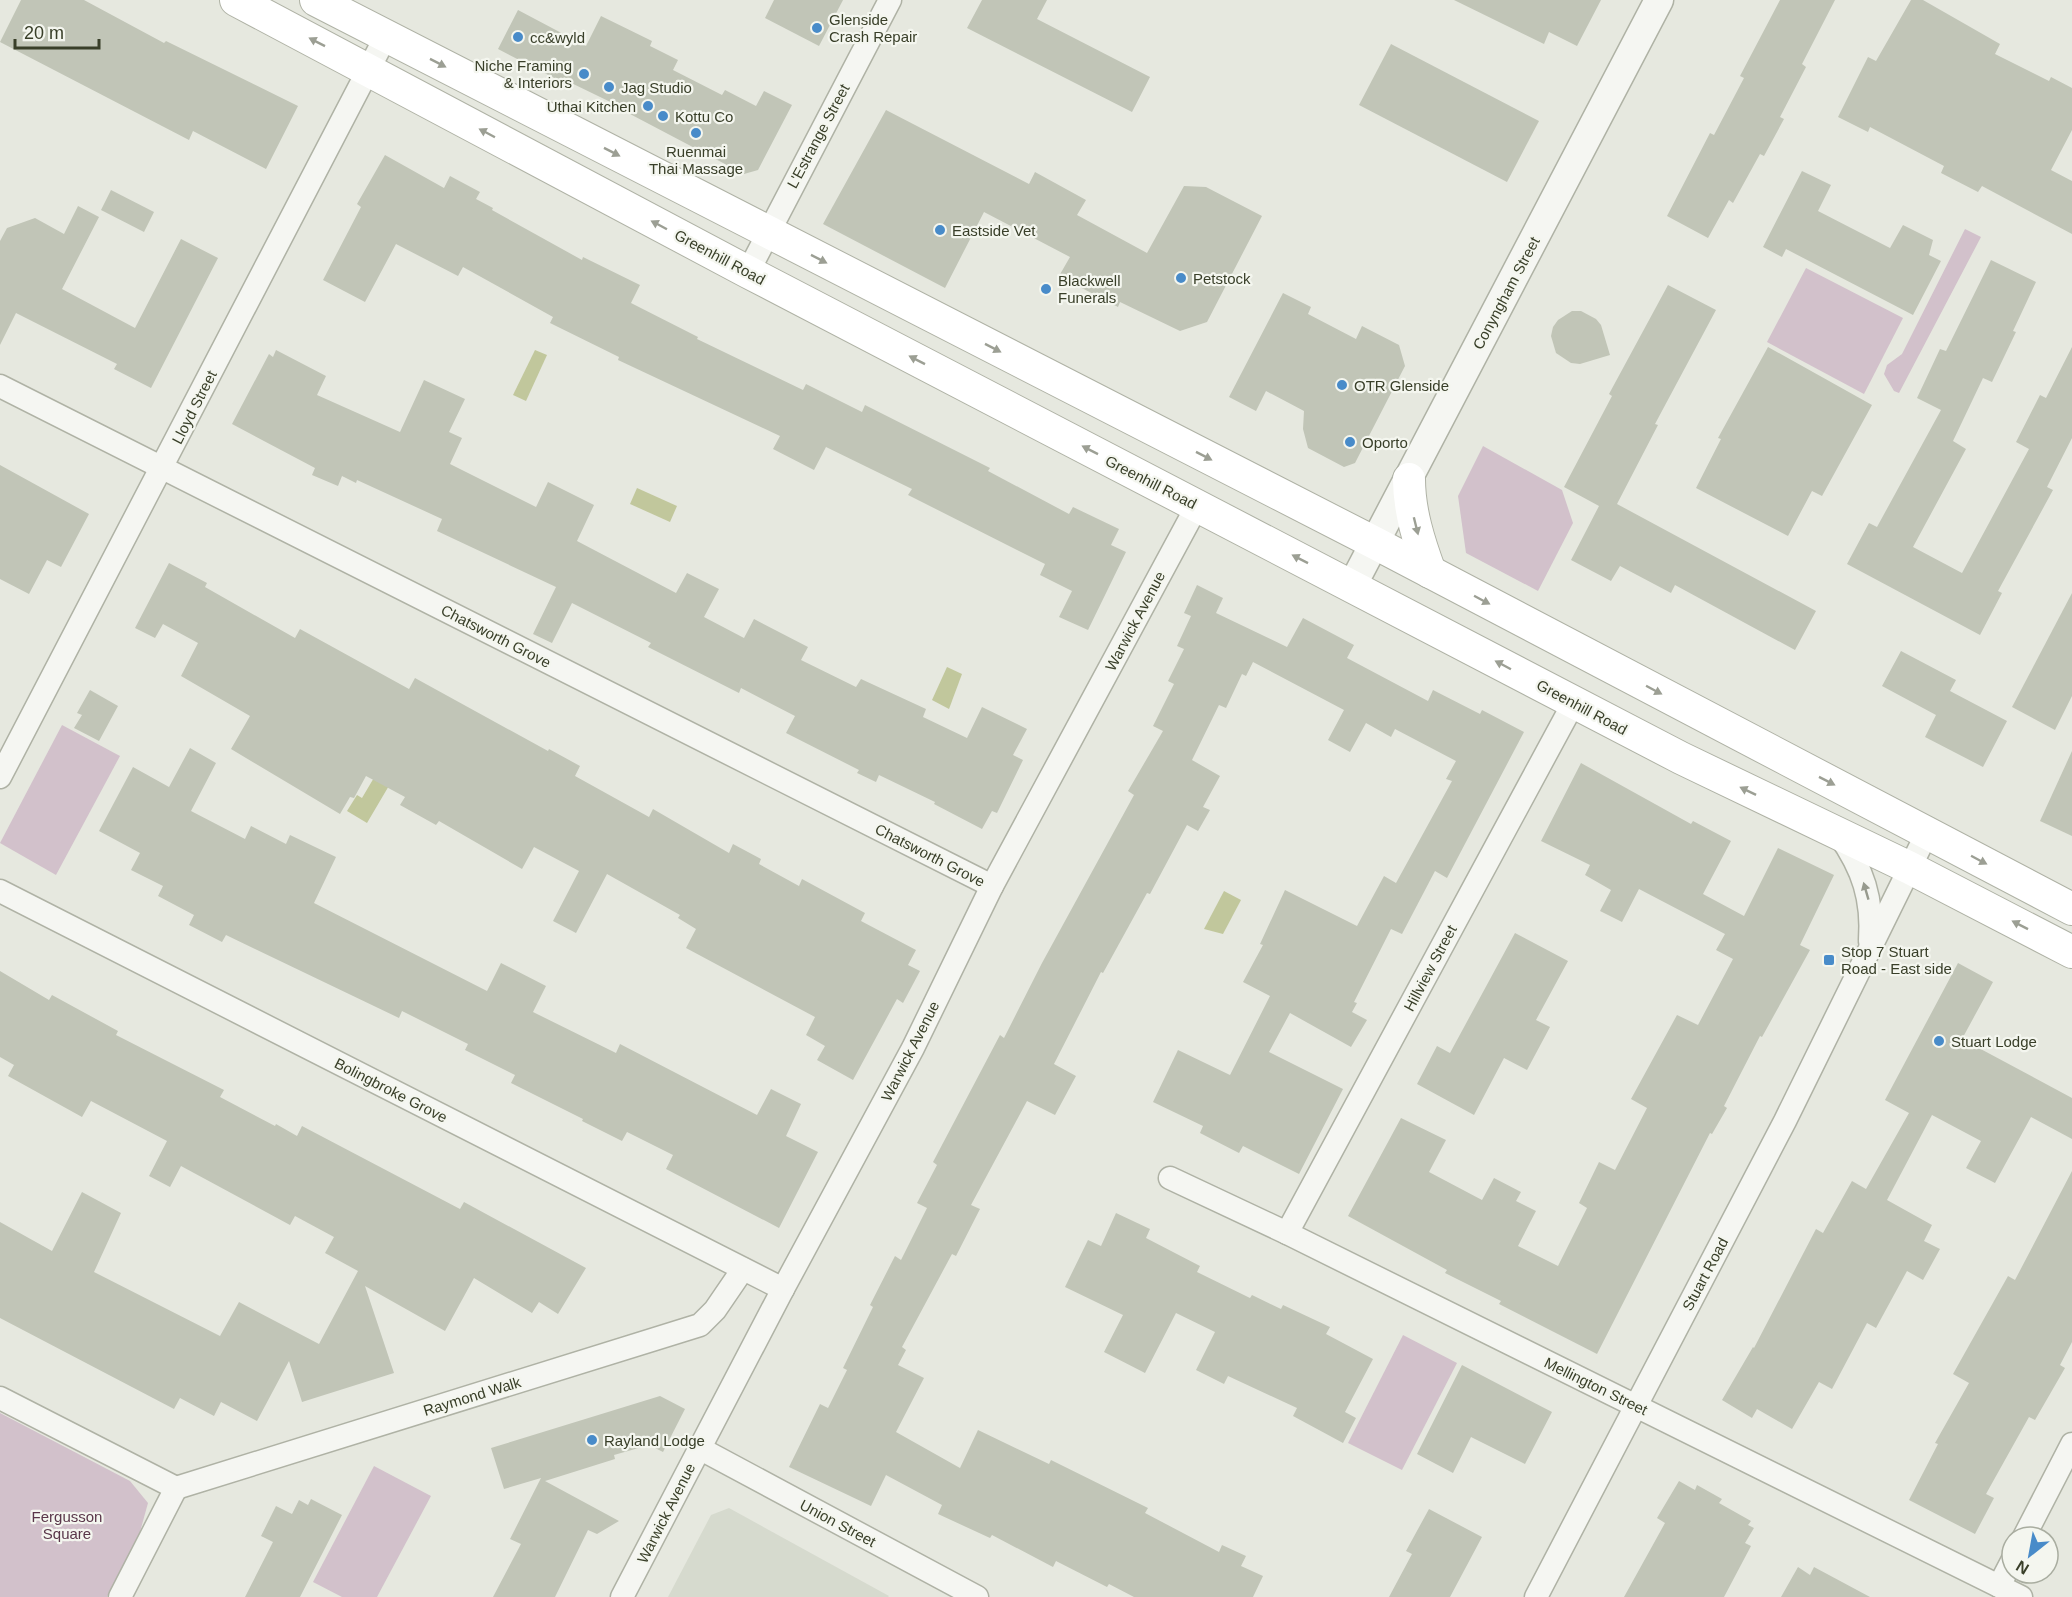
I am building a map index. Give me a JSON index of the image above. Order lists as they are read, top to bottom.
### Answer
{
  "streets": {
    "main road": ["Greenhill Road"],
    "street": [
      "L'Estrange Street",
      "Conyngham Street",
      "Lloyd Street",
      "Warwick Avenue",
      "Chatsworth Grove",
      "Hillview Street",
      "Bolingbroke Grove",
      "Stuart Road",
      "Mellington Street",
      "Raymond Walk",
      "Union Street"
    ]
  },
  "crossings": [
    ["L'Estrange Street", "Greenhill Road"],
    ["Greenhill Road", "Conyngham Street"],
    ["Greenhill Road", "Lloyd Street"],
    ["Greenhill Road", "Warwick Avenue"],
    ["Greenhill Road", "Hillview Street"],
    ["Greenhill Road", "Stuart Road"],
    ["Lloyd Street", "Chatsworth Grove"],
    ["Warwick Avenue", "Chatsworth Grove"],
    ["Warwick Avenue", "Bolingbroke Grove"],
    ["Warwick Avenue", "Union Street"],
    ["Hillview Street", "Mellington Street"],
    ["Bolingbroke Grove", "Raymond Walk"],
    ["Stuart Road", "Mellington Street"]
  ],
  "parks": ["Fergusson Square"],
  "places": {
    "other": [
      "Glenside Crash Repair",
      "cc&wyld",
      "Niche Framing & Interiors",
      "Jag Studio",
      "Uthai Kitchen",
      "Kottu Co",
      "Ruenmai Thai Massage",
      "Eastside Vet",
      "Petstock",
      "Blackwell Funerals",
      "OTR Glenside",
      "Oporto",
      "Stuart Lodge",
      "Rayland Lodge"
    ],
    "transit": ["Stop 7 Stuart Road - East side"]
  },
  "scale_bar": "20 m",
  "north": "bottom left"
}
